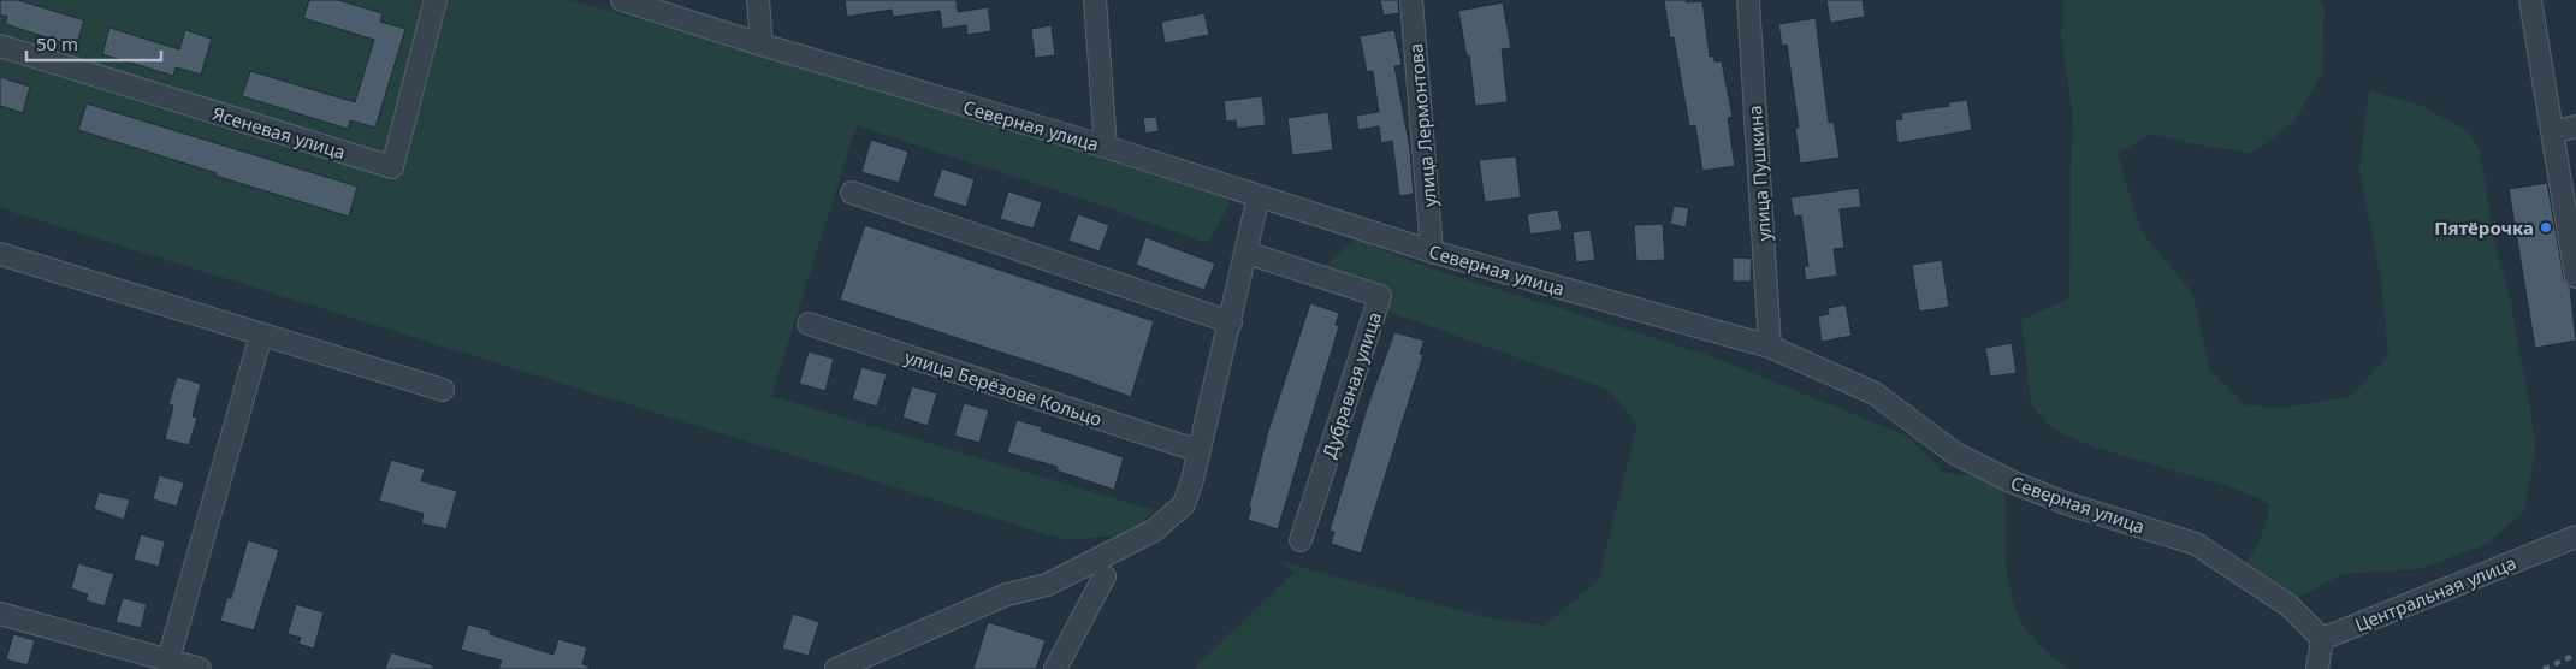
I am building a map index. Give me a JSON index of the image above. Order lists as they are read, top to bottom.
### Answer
{
  "streets": {
    "street": [
      "Северная улица",
      "улица Лермонтова",
      "Ясеневая улица",
      "улица Пушкина",
      "Дубравная улица",
      "улица Берёзове Кольцо",
      "Центральная улица"
    ]
  },
  "crossings": [
    ["Северная улица", "улица Лермонтова"],
    ["Северная улица", "улица Пушкина"],
    ["Северная улица", "Центральная улица"]
  ],
  "places": ["Пятёрочка"],
  "scale_bar": "50 m"
}
